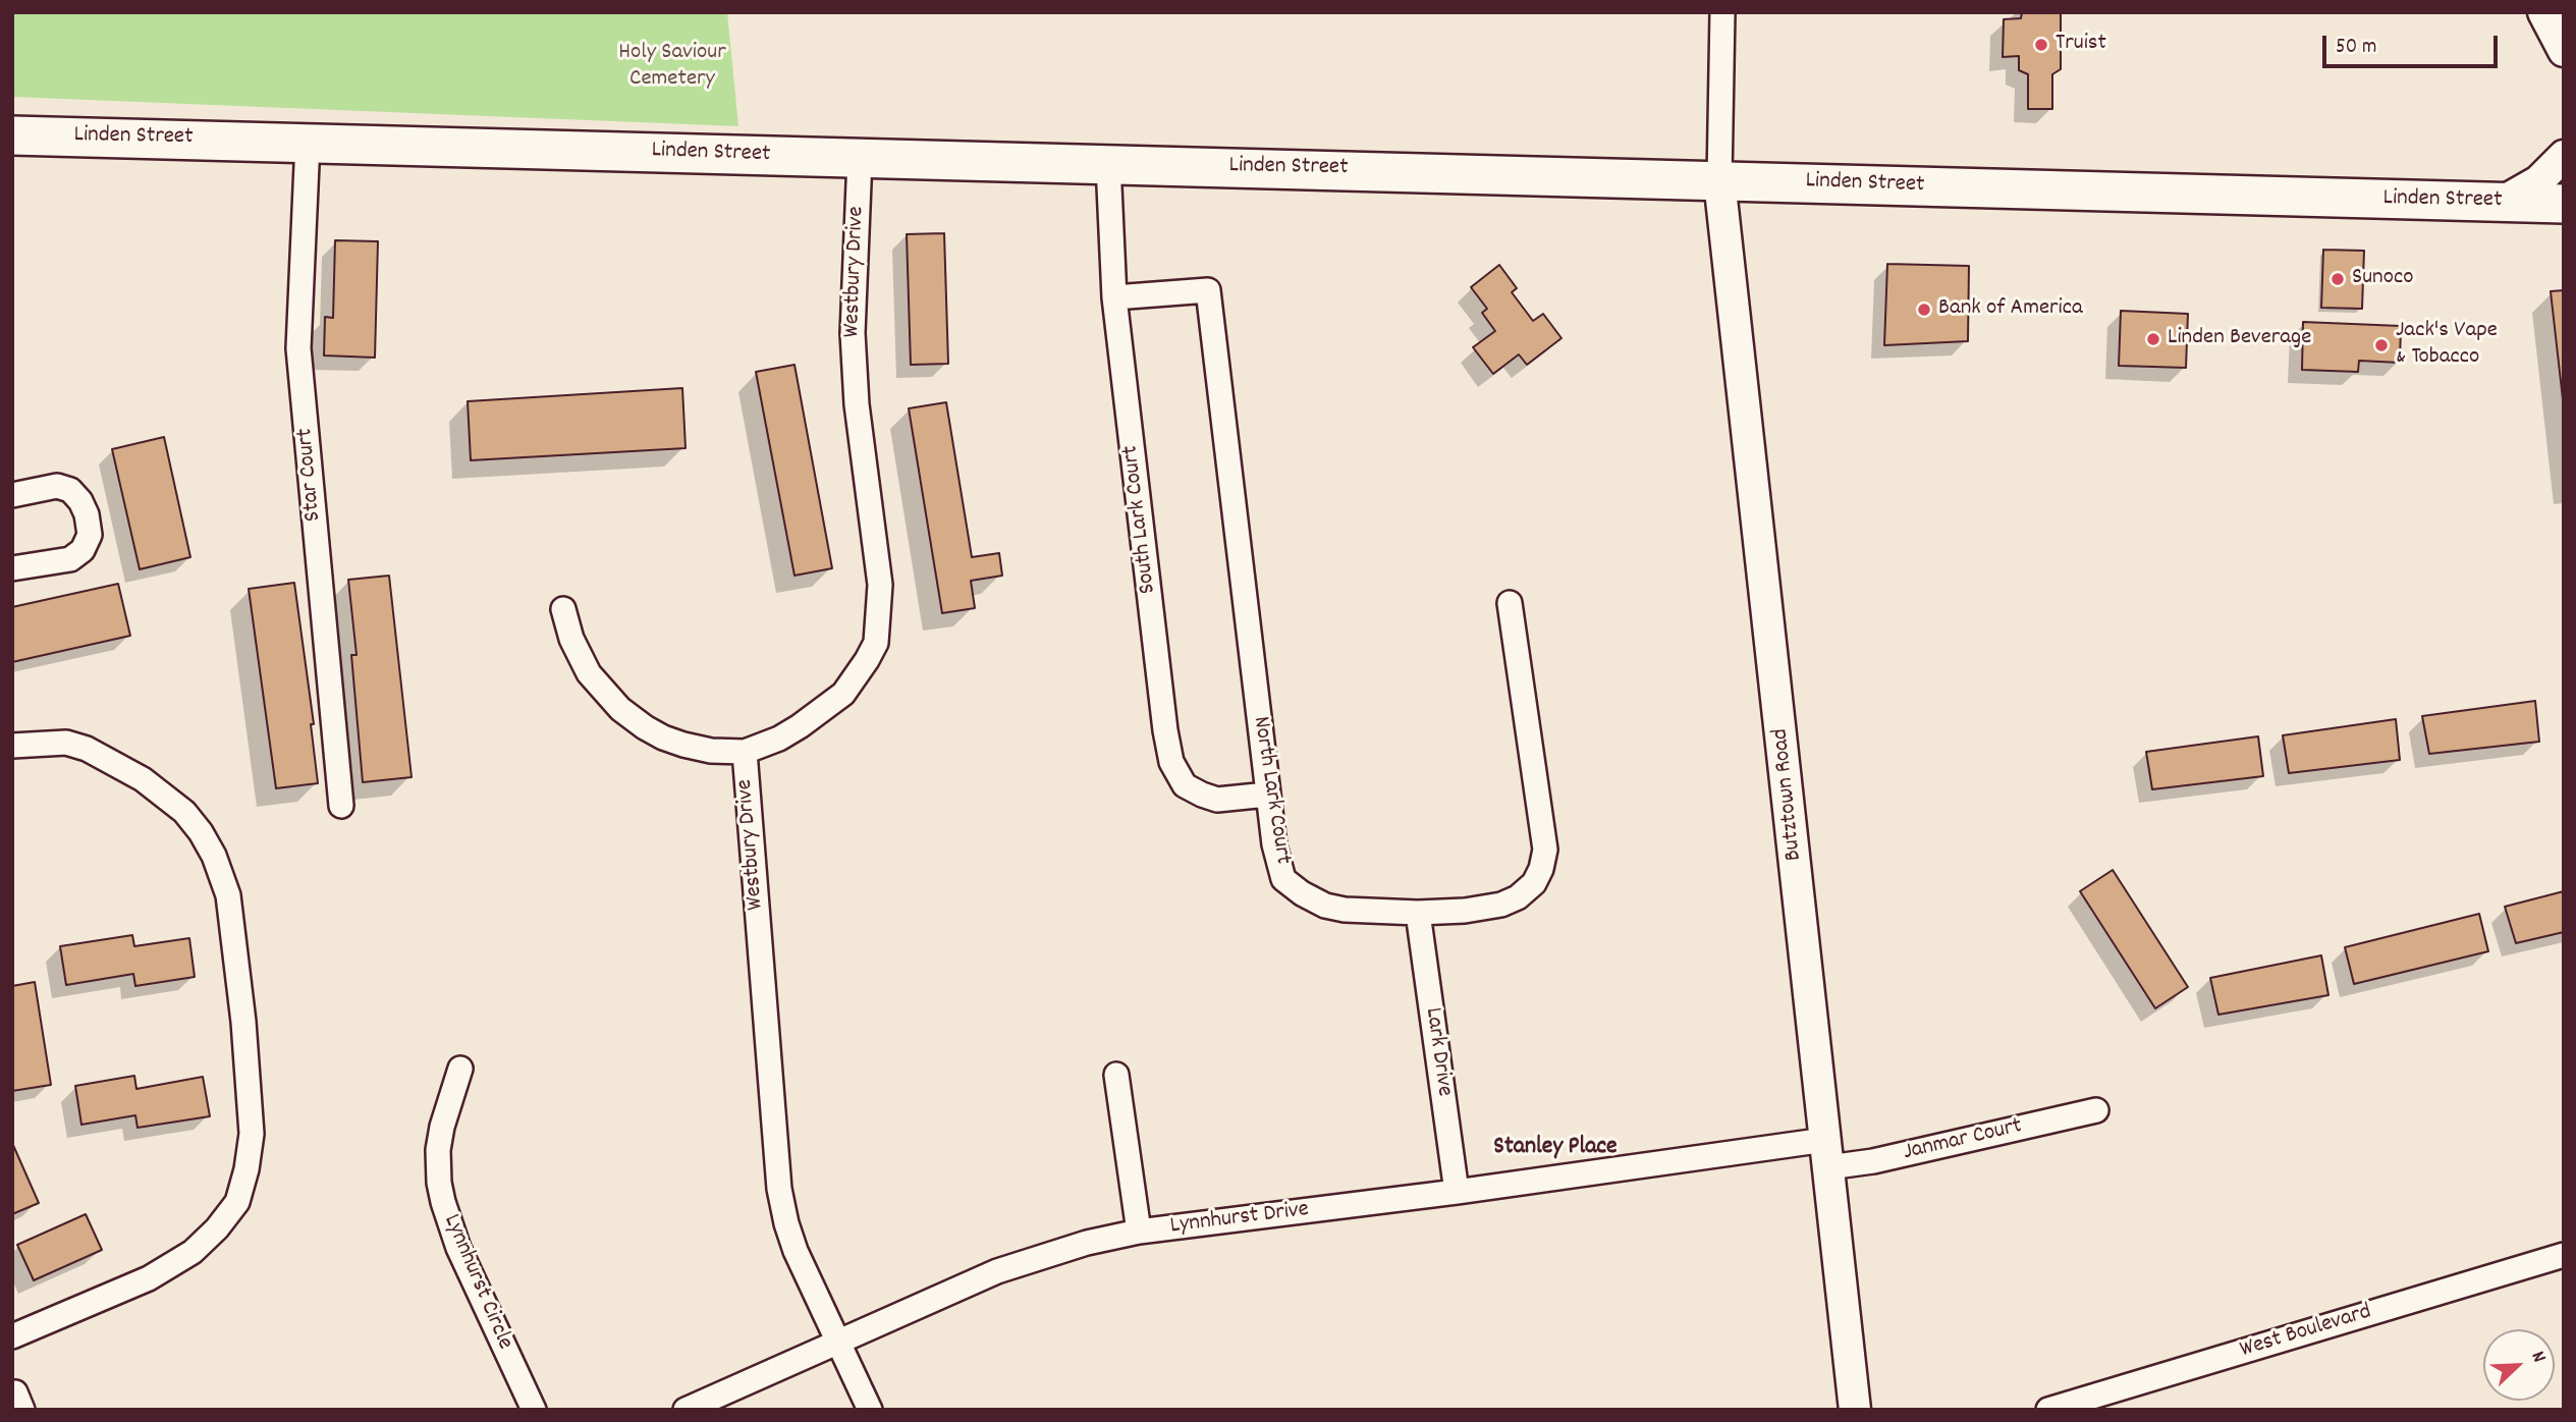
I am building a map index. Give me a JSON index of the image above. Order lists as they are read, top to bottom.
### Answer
{
  "streets": {
    "main road": ["Linden Street"],
    "street": [
      "Westbury Drive",
      "Star Court",
      "South Lark Court",
      "North Lark Court",
      "Butztown Road",
      "Lark Drive",
      "Janmar Court",
      "Lynnhurst Drive",
      "Lynnhurst Circle",
      "West Boulevard"
    ]
  },
  "crossings": [
    ["Linden Street", "Westbury Drive"],
    ["Linden Street", "Star Court"],
    ["Linden Street", "South Lark Court"],
    ["Linden Street", "Butztown Road"],
    ["Westbury Drive", "Lynnhurst Drive"],
    ["South Lark Court", "North Lark Court"],
    ["North Lark Court", "Lark Drive"],
    ["Butztown Road", "Janmar Court"],
    ["Butztown Road", "Lynnhurst Drive"],
    ["Lark Drive", "Lynnhurst Drive"],
    ["Janmar Court", "Lynnhurst Drive"]
  ],
  "districts": ["Stanley Place"],
  "parks": ["Holy Saviour Cemetery"],
  "places": [
    "Truist",
    "Sunoco",
    "Bank of America",
    "Linden Beverage",
    "Jack's Vape & Tobacco"
  ],
  "scale_bar": "50 m",
  "north": "top right"
}
